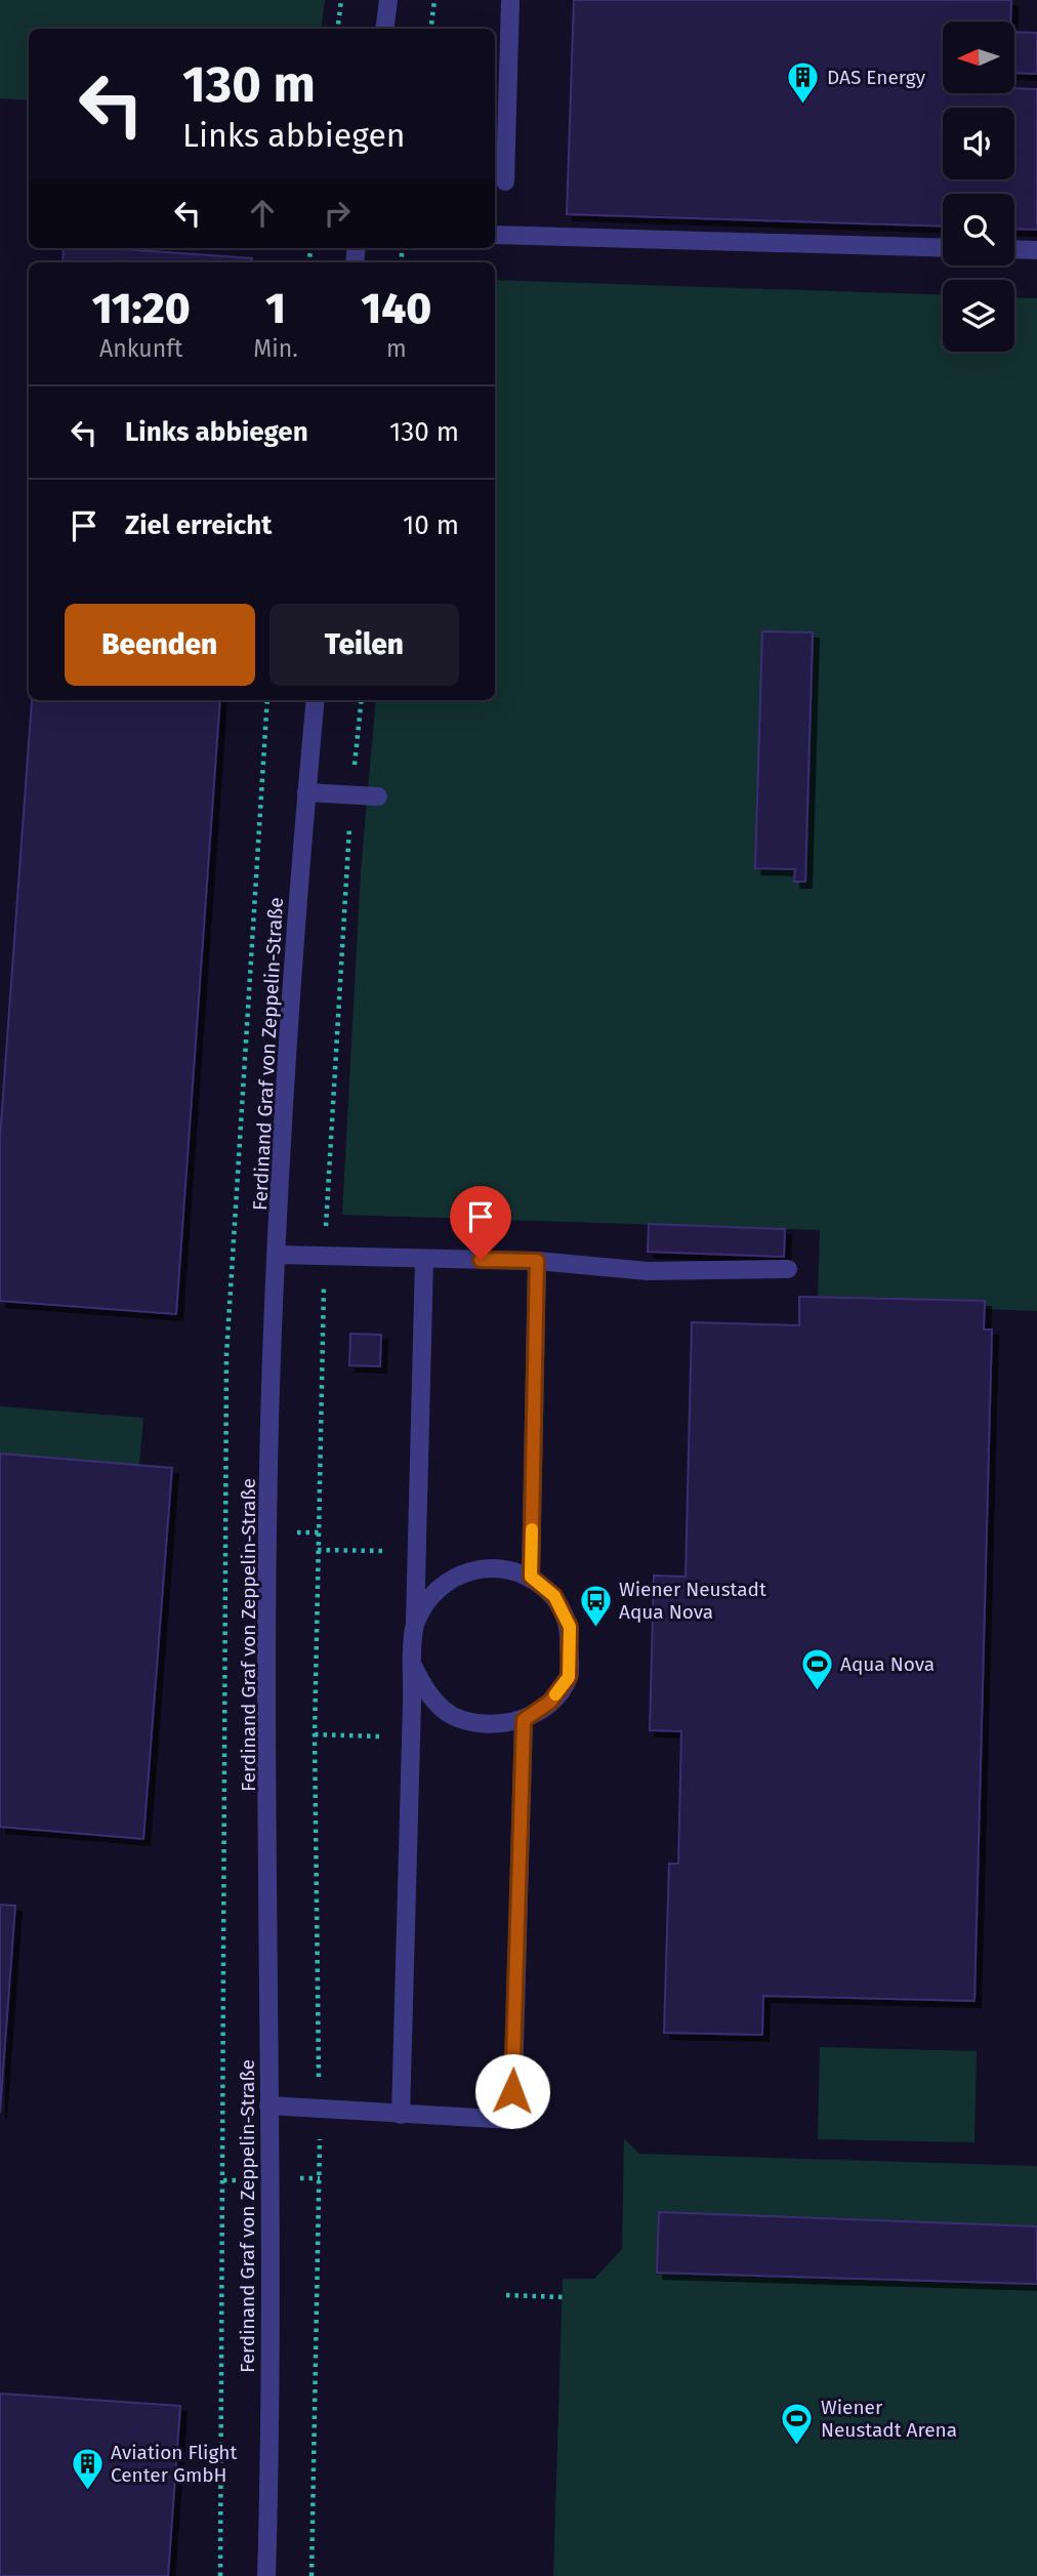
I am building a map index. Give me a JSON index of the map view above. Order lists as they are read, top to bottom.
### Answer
{
  "streets": {
    "street": ["Ferdinand Graf von Zeppelin-Straße"]
  },
  "places": {
    "building": ["DAS Energy", "Aviation Flight Center GmbH"],
    "bus stop": ["Wiener Neustadt Aqua Nova"],
    "sports": ["Aqua Nova", "Wiener Neustadt Arena"]
  },
  "north": "left",
  "page": {
    "turn": ["130 m", "Links abbiegen"],
    "eta": [
      "11:20",
      "Ankunft",
      "1",
      "Min.",
      "140",
      "m"
    ],
    "list": [
      {
        "name": "Links abbiegen",
        "value": "130 m"
      },
      {
        "name": "Ziel erreicht",
        "value": "10 m"
      }
    ],
    "buttons": ["Beenden", "Teilen"]
  }
}
